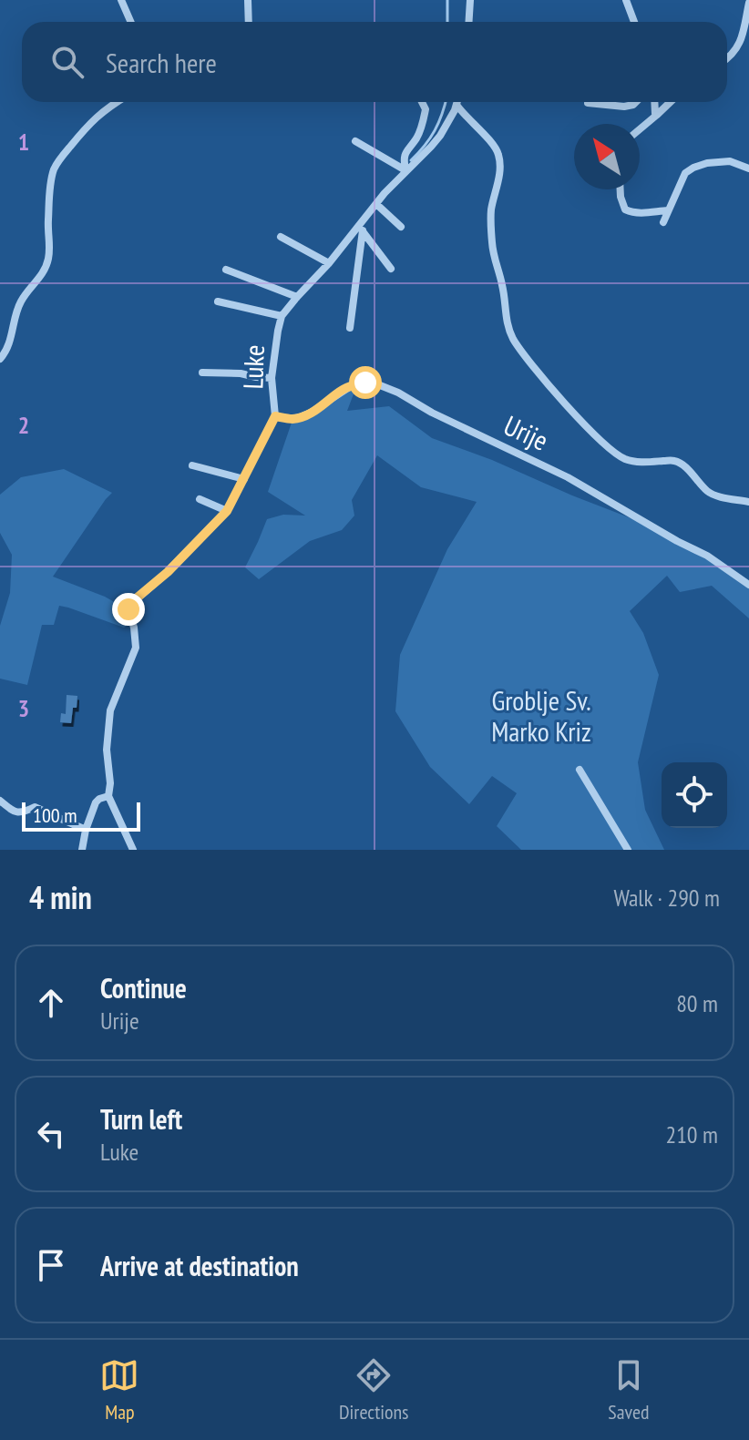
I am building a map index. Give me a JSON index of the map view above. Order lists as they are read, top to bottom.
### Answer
{
  "streets": {
    "street": ["Luke", "Urije"]
  },
  "crossings": [
    ["Luke", "Urije"]
  ],
  "parks": ["Groblje Sv. Marko Kriz"],
  "scale_bar": "100 m",
  "north": "top left",
  "page": {
    "search": "Search here",
    "scale": "100 m",
    "heading": ["4 min", "Walk · 290 m"],
    "list": [
      ["Continue", "Urije", "80 m"],
      ["Turn left", "Luke", "210 m"],
      "Arrive at destination"
    ],
    "nav": ["Map", "Directions", "Saved"]
  },
  "grid": {
    "rows": ["1", "2", "3"]
  }
}
